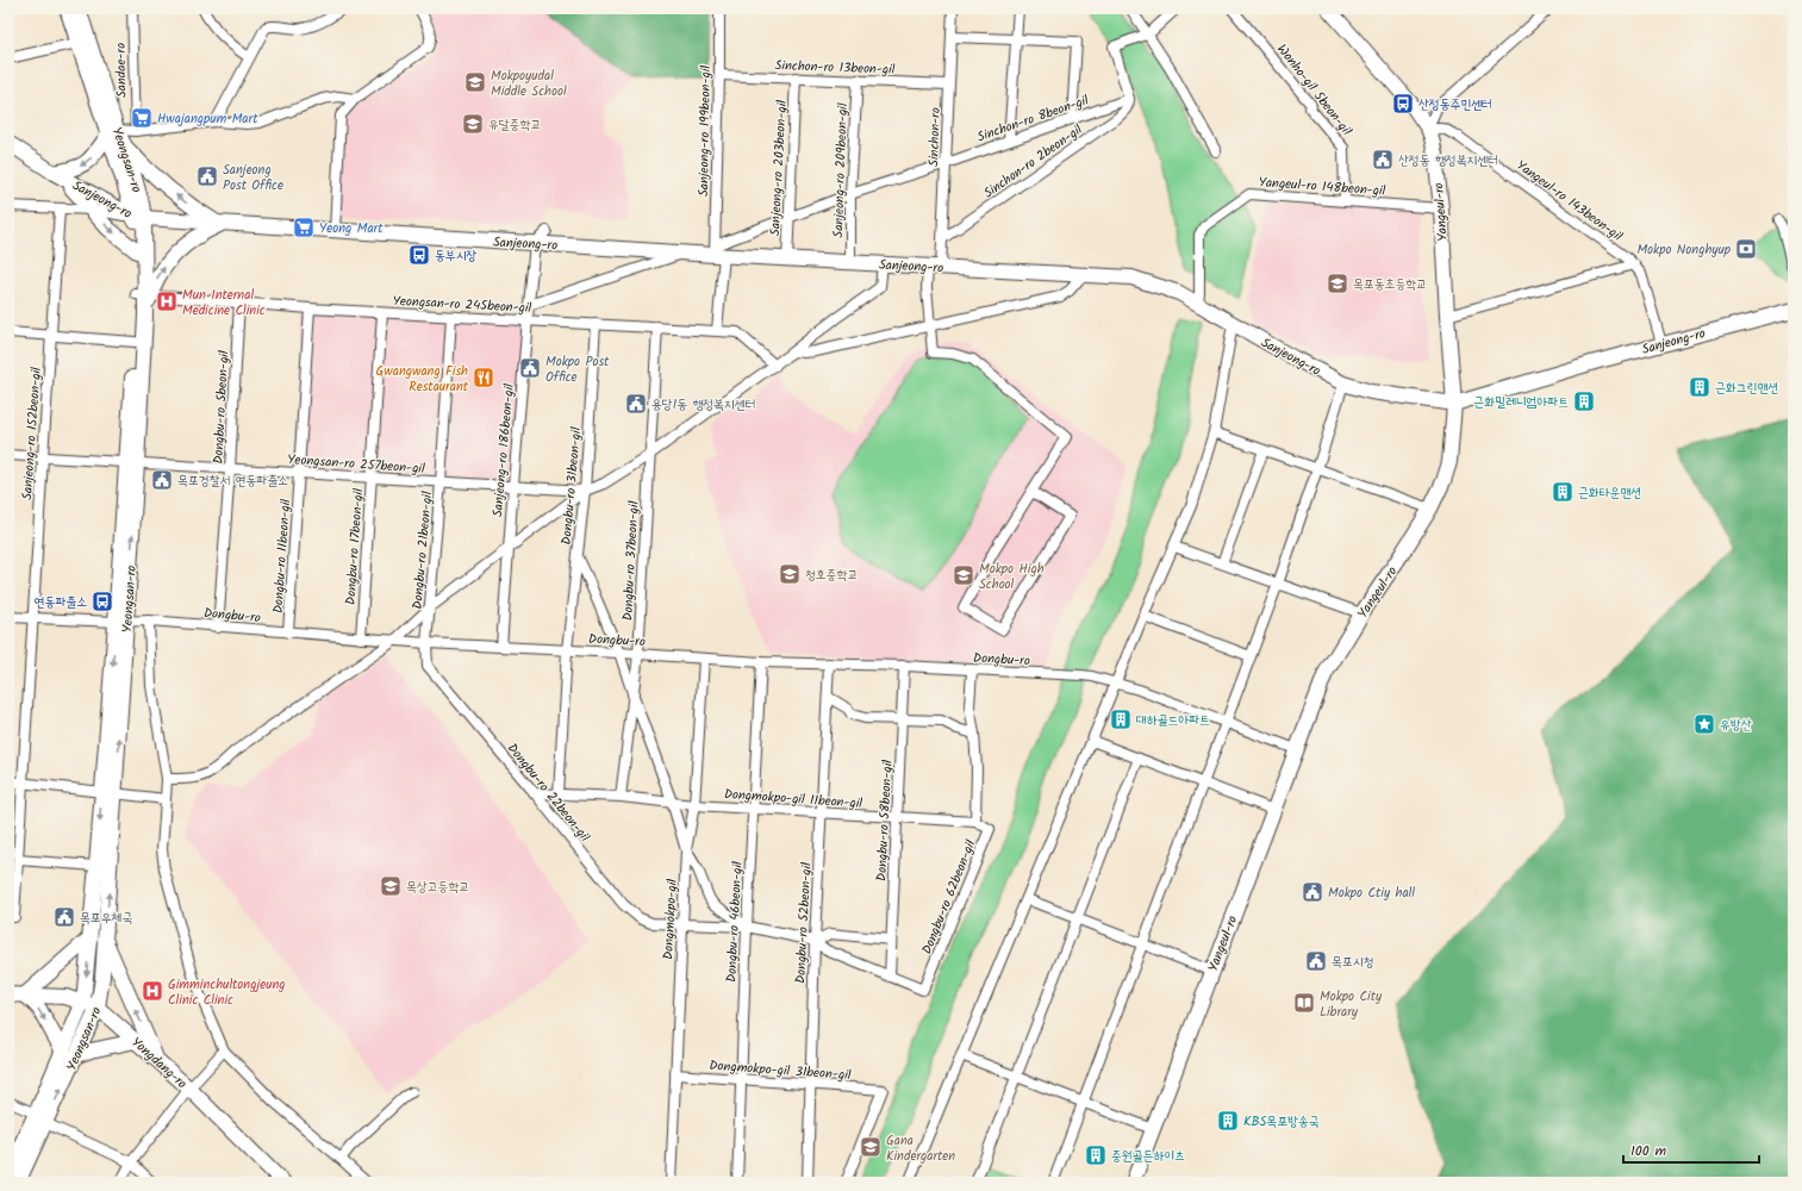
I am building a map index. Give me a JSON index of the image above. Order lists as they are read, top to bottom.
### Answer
{
  "streets": {
    "street": [
      "Sinchon-ro 13beon-gil",
      "Sandae-ro",
      "Wonho-gil 5beon-gil",
      "Sinchon-ro 8beon-gil",
      "Sanjeong-ro 199beon-gil",
      "Sinchon-ro",
      "Yeongsan-ro",
      "Sinchon-ro 2beon-gil",
      "Sanjeong-ro 203beon-gil",
      "Sanjeong-ro 209beon-gil",
      "Yangeul-ro 148beon-gil",
      "Sanjeong-ro",
      "Yangeul-ro 143beon-gil",
      "Yangeul-ro",
      "Yeongsan-ro 245beon-gil",
      "Dongbu-ro 5beon-gil",
      "Sanjeong-ro 152beon-gil",
      "Sanjeong-ro 186beon-gil",
      "Yeongsan-ro 257beon-gil",
      "Dongbu-ro 31beon-gil",
      "Dongbu-ro 17beon-gil",
      "Dongbu-ro 21beon-gil",
      "Dongbu-ro 11beon-gil",
      "Dongbu-ro 37beon-gil",
      "Dongbu-ro",
      "Dongbu-ro 22beon-gil",
      "Dongmokpo-gil 11beon-gil",
      "Dongbu-ro 58beon-gil",
      "Dongbu-ro 62beon-gil",
      "Dongmokpo-gil",
      "Dongbu-ro 46beon-gil",
      "Dongbu-ro 52beon-gil",
      "Yongdang-ro",
      "Dongmokpo-gil 31beon-gil"
    ]
  },
  "crossings": [
    ["Sinchon-ro 13beon-gil", "Sanjeong-ro 199beon-gil"],
    ["Sinchon-ro 13beon-gil", "Sinchon-ro"],
    ["Sinchon-ro 13beon-gil", "Sanjeong-ro 203beon-gil"],
    ["Sinchon-ro 13beon-gil", "Sanjeong-ro 209beon-gil"],
    ["Wonho-gil 5beon-gil", "Yangeul-ro 148beon-gil"],
    ["Sinchon-ro 8beon-gil", "Sanjeong-ro 199beon-gil"],
    ["Sinchon-ro 8beon-gil", "Sinchon-ro"],
    ["Sinchon-ro 8beon-gil", "Sinchon-ro 2beon-gil"],
    ["Sinchon-ro 8beon-gil", "Sanjeong-ro 203beon-gil"],
    ["Sinchon-ro 8beon-gil", "Sanjeong-ro 209beon-gil"],
    ["Sinchon-ro 8beon-gil", "Sanjeong-ro"],
    ["Sanjeong-ro 199beon-gil", "Sanjeong-ro"],
    ["Sanjeong-ro 199beon-gil", "Yeongsan-ro 245beon-gil"],
    ["Sinchon-ro", "Sinchon-ro 2beon-gil"],
    ["Sinchon-ro", "Sanjeong-ro"],
    ["Yeongsan-ro", "Sanjeong-ro"],
    ["Yeongsan-ro", "Yeongsan-ro 245beon-gil"],
    ["Yeongsan-ro", "Yeongsan-ro 257beon-gil"],
    ["Yeongsan-ro", "Dongbu-ro"],
    ["Yeongsan-ro", "Yongdang-ro"],
    ["Sanjeong-ro 203beon-gil", "Sanjeong-ro"],
    ["Sanjeong-ro 209beon-gil", "Sanjeong-ro"],
    ["Yangeul-ro 148beon-gil", "Sanjeong-ro"],
    ["Yangeul-ro 148beon-gil", "Yangeul-ro"],
    ["Sanjeong-ro", "Yangeul-ro 143beon-gil"],
    ["Sanjeong-ro", "Yangeul-ro"],
    ["Sanjeong-ro", "Sanjeong-ro 186beon-gil"],
    ["Yangeul-ro 143beon-gil", "Yangeul-ro"],
    ["Yangeul-ro", "Dongbu-ro"],
    ["Yeongsan-ro 245beon-gil", "Dongbu-ro 5beon-gil"],
    ["Yeongsan-ro 245beon-gil", "Sanjeong-ro 186beon-gil"],
    ["Yeongsan-ro 245beon-gil", "Dongbu-ro 31beon-gil"],
    ["Yeongsan-ro 245beon-gil", "Dongbu-ro 17beon-gil"],
    ["Yeongsan-ro 245beon-gil", "Dongbu-ro 21beon-gil"],
    ["Yeongsan-ro 245beon-gil", "Dongbu-ro 11beon-gil"],
    ["Yeongsan-ro 245beon-gil", "Dongbu-ro 37beon-gil"],
    ["Dongbu-ro 5beon-gil", "Yeongsan-ro 257beon-gil"],
    ["Dongbu-ro 5beon-gil", "Dongbu-ro"],
    ["Sanjeong-ro 152beon-gil", "Yeongsan-ro 257beon-gil"],
    ["Sanjeong-ro 152beon-gil", "Dongbu-ro"],
    ["Sanjeong-ro 186beon-gil", "Yeongsan-ro 257beon-gil"],
    ["Sanjeong-ro 186beon-gil", "Dongbu-ro"],
    ["Yeongsan-ro 257beon-gil", "Dongbu-ro 31beon-gil"],
    ["Yeongsan-ro 257beon-gil", "Dongbu-ro 17beon-gil"],
    ["Yeongsan-ro 257beon-gil", "Dongbu-ro 21beon-gil"],
    ["Yeongsan-ro 257beon-gil", "Dongbu-ro 11beon-gil"],
    ["Dongbu-ro 31beon-gil", "Dongbu-ro"],
    ["Dongbu-ro 31beon-gil", "Dongmokpo-gil 11beon-gil"],
    ["Dongbu-ro 17beon-gil", "Dongbu-ro"],
    ["Dongbu-ro 21beon-gil", "Dongbu-ro"],
    ["Dongbu-ro 21beon-gil", "Dongbu-ro 22beon-gil"],
    ["Dongbu-ro 11beon-gil", "Dongbu-ro"],
    ["Dongbu-ro 37beon-gil", "Dongbu-ro"],
    ["Dongbu-ro 37beon-gil", "Dongmokpo-gil 11beon-gil"],
    ["Dongbu-ro", "Dongbu-ro 22beon-gil"],
    ["Dongbu-ro", "Dongbu-ro 58beon-gil"],
    ["Dongbu-ro", "Dongbu-ro 62beon-gil"],
    ["Dongbu-ro", "Dongmokpo-gil"],
    ["Dongbu-ro", "Dongbu-ro 46beon-gil"],
    ["Dongbu-ro", "Dongbu-ro 52beon-gil"],
    ["Dongbu-ro 22beon-gil", "Dongmokpo-gil 11beon-gil"],
    ["Dongbu-ro 22beon-gil", "Dongmokpo-gil"],
    ["Dongbu-ro 22beon-gil", "Dongbu-ro 46beon-gil"],
    ["Dongmokpo-gil 11beon-gil", "Dongbu-ro 58beon-gil"],
    ["Dongmokpo-gil 11beon-gil", "Dongbu-ro 62beon-gil"],
    ["Dongmokpo-gil 11beon-gil", "Dongmokpo-gil"],
    ["Dongmokpo-gil 11beon-gil", "Dongbu-ro 46beon-gil"],
    ["Dongmokpo-gil 11beon-gil", "Dongbu-ro 52beon-gil"],
    ["Dongbu-ro 58beon-gil", "Dongbu-ro 62beon-gil"],
    ["Dongmokpo-gil", "Dongmokpo-gil 31beon-gil"],
    ["Dongbu-ro 46beon-gil", "Dongmokpo-gil 31beon-gil"],
    ["Dongbu-ro 52beon-gil", "Dongmokpo-gil 31beon-gil"]
  ],
  "places": {
    "school or university": [
      "Mokpoyudal Middle School",
      "유달중학교",
      "목포동초등학교",
      "청호중학교",
      "Mokpo High School",
      "목상고등학교",
      "Gana Kindergarten"
    ],
    "bus stop": ["산정동주민센터", "동부시장", "연동파출소"],
    "supermarket": ["Hwajangpum Mart", "Yeong Mart"],
    "public building": [
      "산정동 행정복지센터",
      "Sanjeong Post Office",
      "Mokpo Post Office",
      "용당1동 행정복지센터",
      "목포경찰서 연동파출소",
      "Mokpo Ctiy hall",
      "목포우체국",
      "목포시청"
    ],
    "bank": ["Mokpo Nonghyup"],
    "hospital": ["Mun Internal Medicine Clinic", "Gimminchultongjeung Clinic Clinic"],
    "restaurant": ["Gwangwang Fish Restaurant"],
    "building": [
      "근화그린맨션",
      "근화밀레니엄아파트",
      "근화타운맨션",
      "대하골드아파트",
      "KBS목포방송국",
      "중원골든하이츠"
    ],
    "place": ["유방산"],
    "library": ["Mokpo City Library"]
  },
  "scale_bar": "100 m"
}
